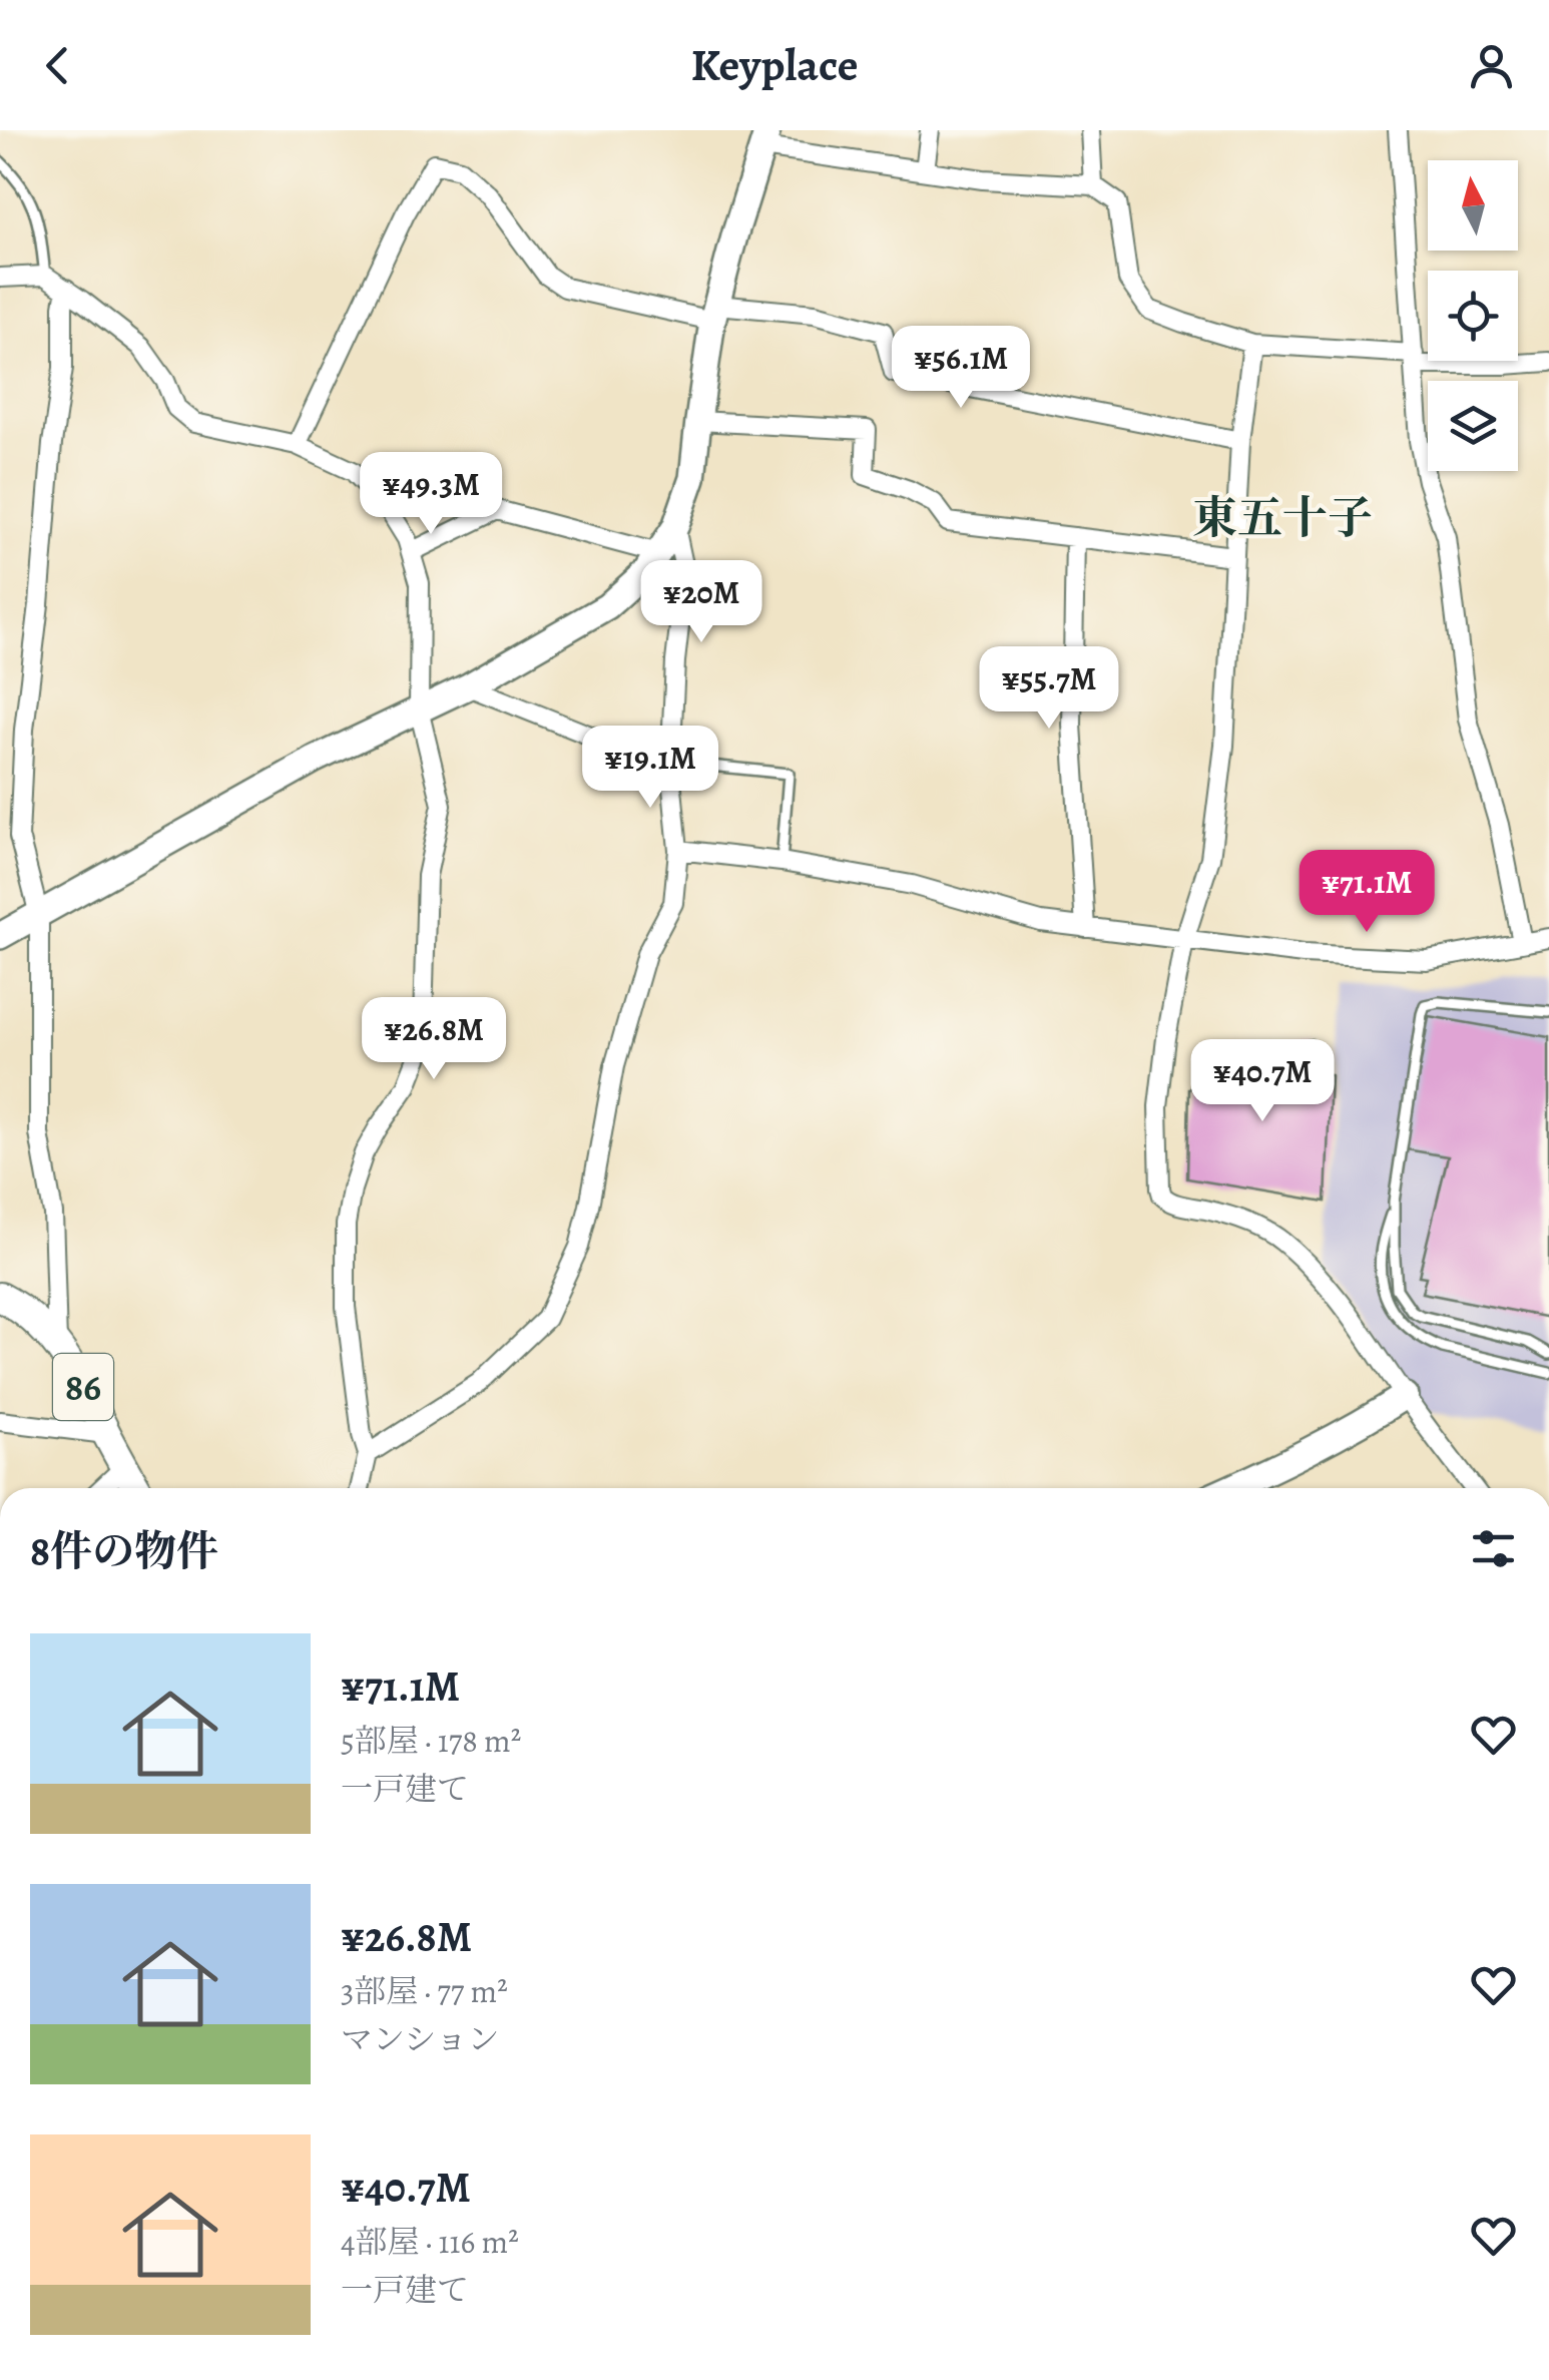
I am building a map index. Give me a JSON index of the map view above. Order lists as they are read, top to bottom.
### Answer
{
  "streets": {
    "main road": ["86"]
  },
  "districts": ["東五十子"],
  "north": "top",
  "page": {
    "header": "Keyplace",
    "price": [
      "¥56.1M",
      "¥49.3M",
      "¥20M",
      "¥55.7M",
      "¥19.1M",
      "¥71.1M",
      "¥26.8M",
      "¥40.7M"
    ],
    "heading": "8件の物件",
    "list": [
      {
        "name": "¥71.1M",
        "note": "5部屋 · 178 m² · 一戸建て"
      },
      {
        "name": "¥26.8M",
        "note": "3部屋 · 77 m² · マンション"
      },
      {
        "name": "¥40.7M",
        "note": "4部屋 · 116 m² · 一戸建て"
      }
    ]
  }
}
